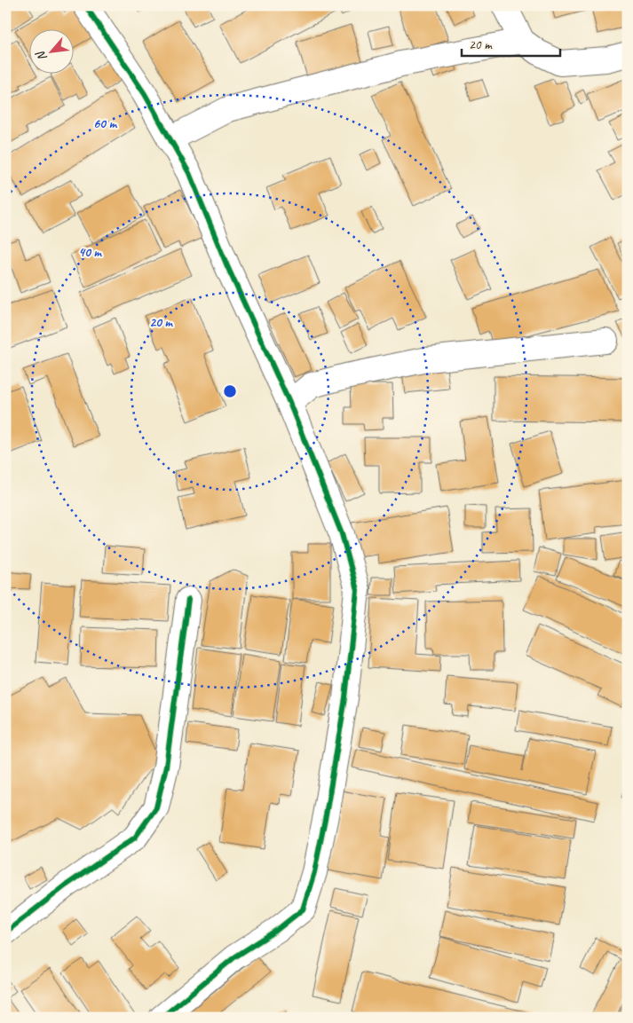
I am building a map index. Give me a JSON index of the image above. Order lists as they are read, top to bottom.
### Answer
{
  "scale_bar": "20 m",
  "north": "bottom left",
  "rings": ["60 m", "40 m", "20 m"]
}
